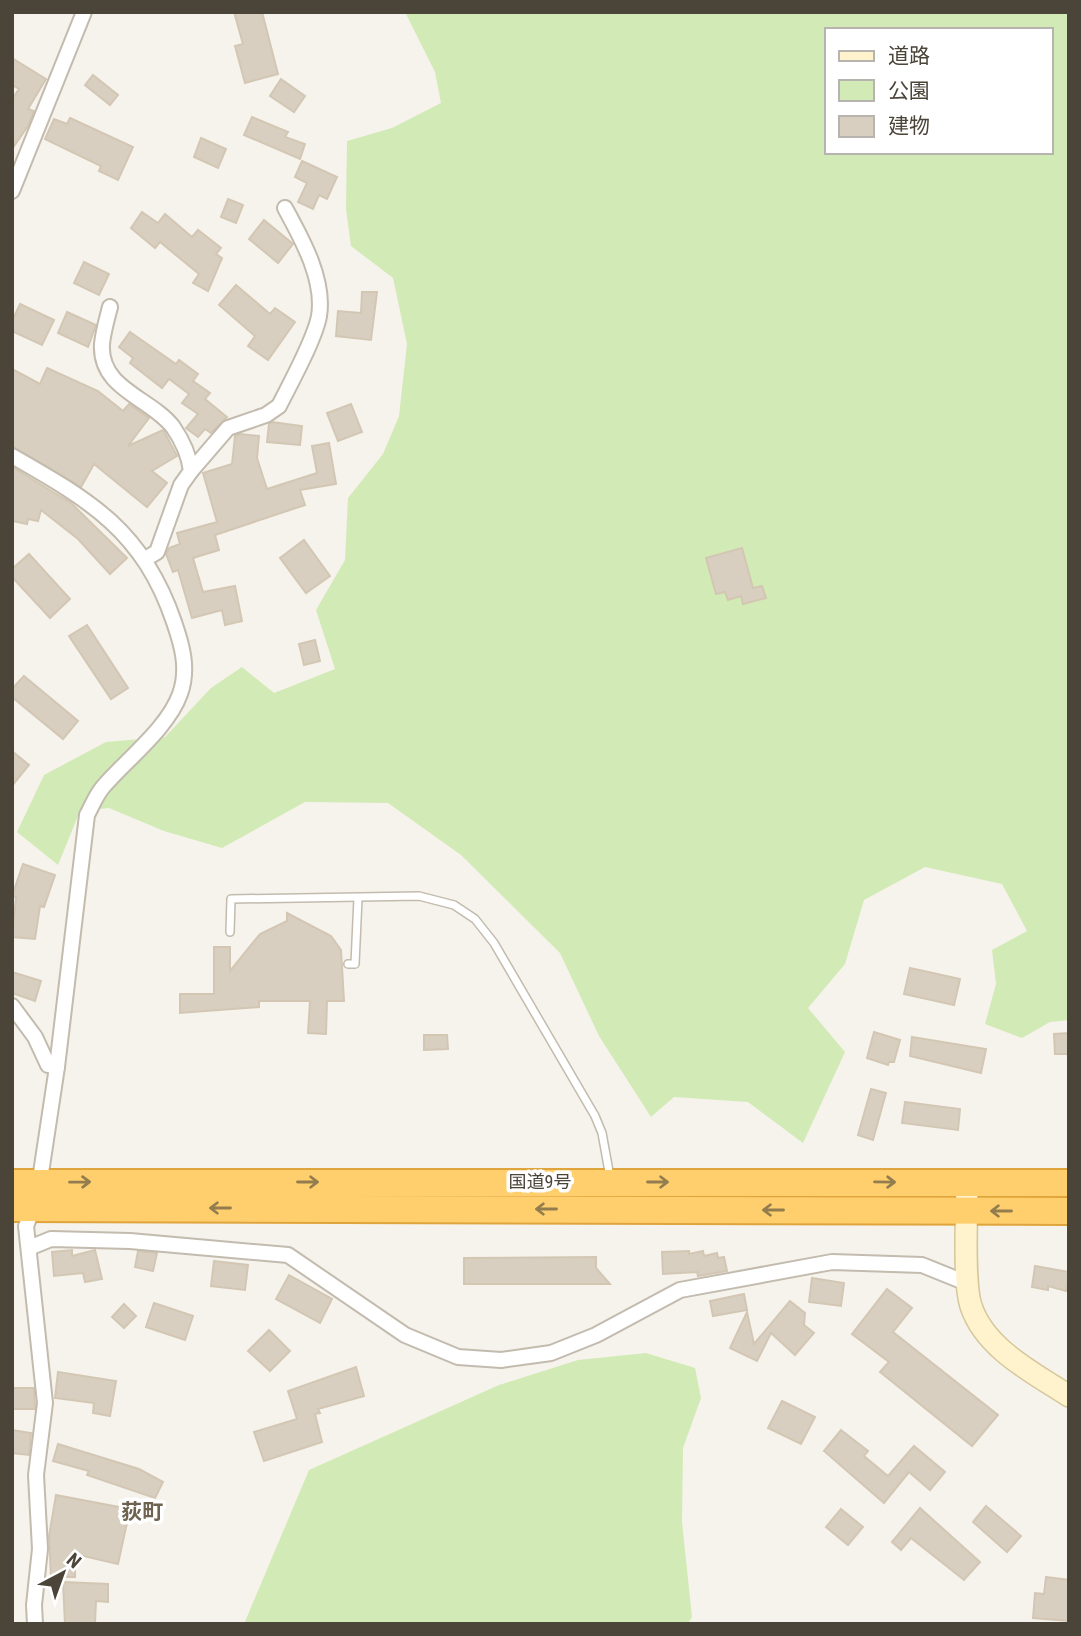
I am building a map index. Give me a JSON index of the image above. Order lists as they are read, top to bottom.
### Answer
{
  "streets": {
    "highway": ["国道9号"]
  },
  "districts": ["荻町"],
  "legend": ["道路", "公園", "建物"],
  "north": "top right"
}
